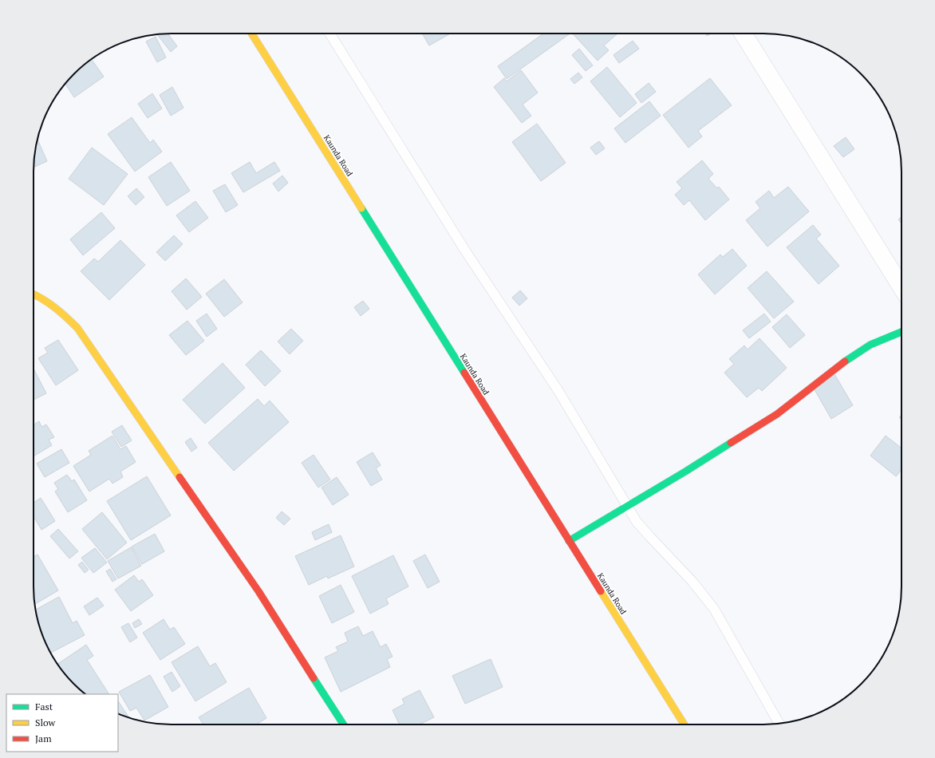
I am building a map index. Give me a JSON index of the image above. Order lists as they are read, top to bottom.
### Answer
{
  "streets": {
    "street": ["Kaunda Road"]
  },
  "legend": ["Fast", "Slow", "Jam"]
}
